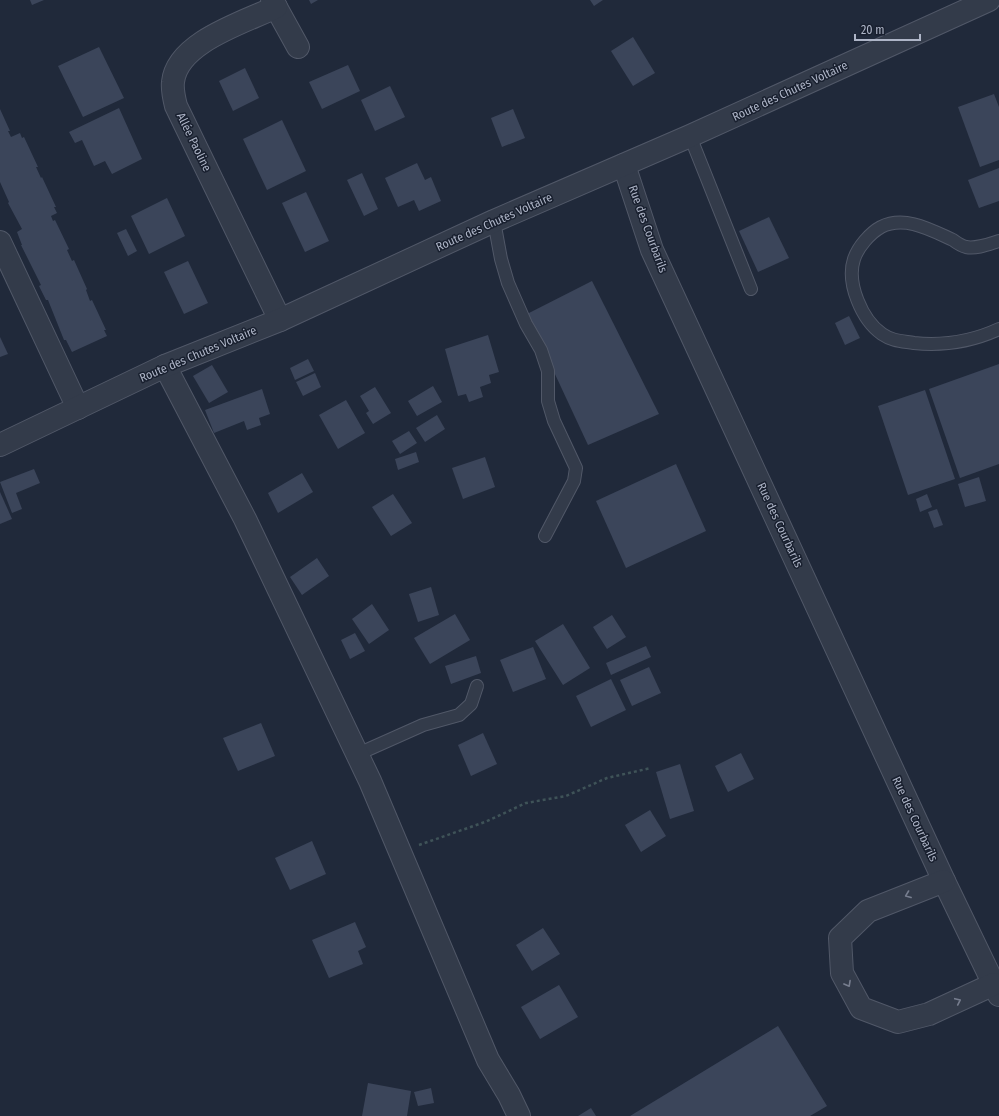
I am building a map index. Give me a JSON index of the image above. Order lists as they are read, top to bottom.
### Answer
{
  "streets": {
    "street": ["Route des Chutes Voltaire", "Allée Paoline", "Rue des Courbarils"]
  },
  "crossings": [
    ["Route des Chutes Voltaire", "Allée Paoline"],
    ["Route des Chutes Voltaire", "Rue des Courbarils"]
  ],
  "scale_bar": "20 m"
}
